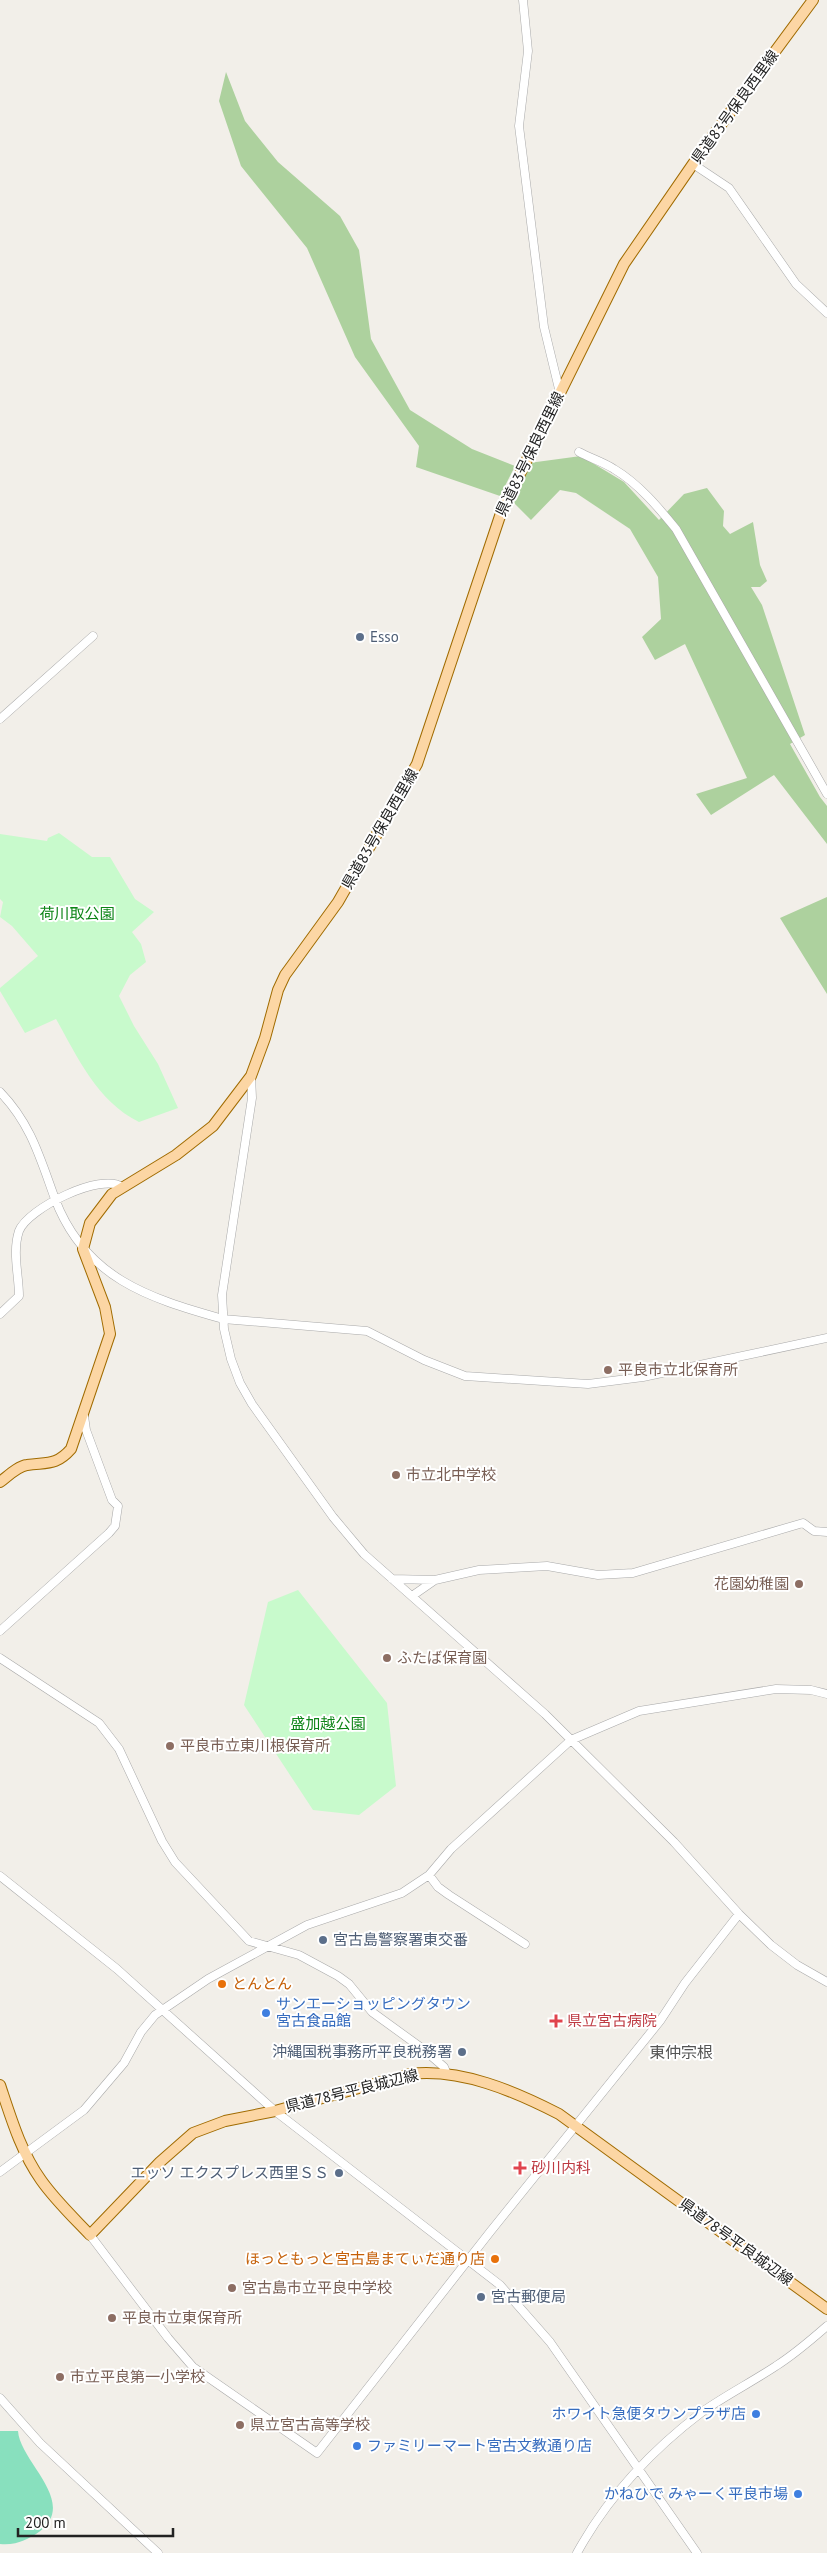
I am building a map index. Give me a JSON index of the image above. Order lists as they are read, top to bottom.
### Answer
{
  "streets": {
    "main road": ["県道83号保良西里線", "県道78号平良城辺線"]
  },
  "districts": ["東仲宗根"],
  "parks": ["荷川取公園", "盛加越公園"],
  "places": {
    "other": [
      "Esso",
      "平良市立北保育所",
      "市立北中学校",
      "花園幼稚園",
      "ふたば保育園",
      "平良市立東川根保育所",
      "宮古島警察署東交番",
      "とんとん",
      "サンエーショッピングタウン 宮古食品館",
      "沖縄国税事務所平良税務署",
      "エッソ エクスプレス西里ＳＳ",
      "ほっともっと宮古島まてぃだ通り店",
      "宮古島市立平良中学校",
      "宮古郵便局",
      "平良市立東保育所",
      "市立平良第一小学校",
      "ホワイト急便タウンプラザ店",
      "県立宮古高等学校",
      "ファミリーマート宮古文教通り店",
      "かねひで みゃーく平良市場"
    ],
    "health": ["県立宮古病院", "砂川内科"]
  },
  "scale_bar": "200 m"
}
